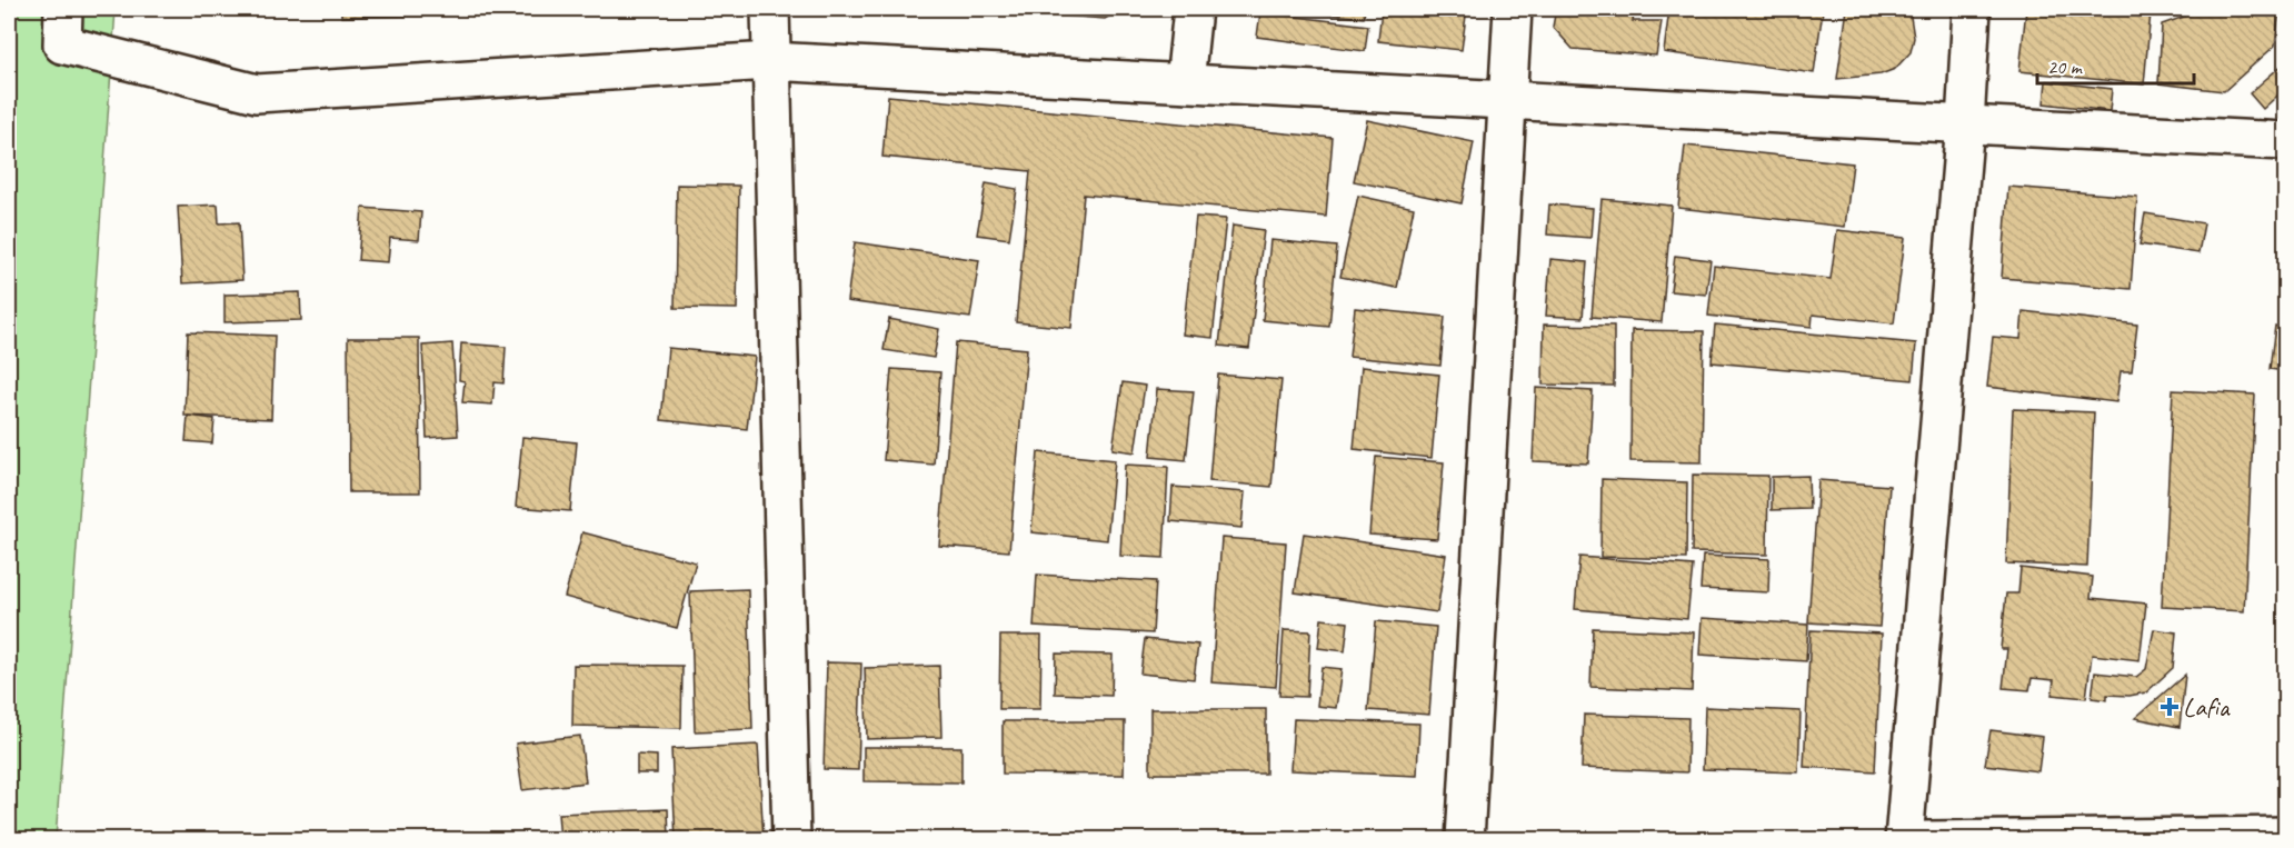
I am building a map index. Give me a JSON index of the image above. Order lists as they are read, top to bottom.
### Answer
{
  "places": {
    "health": ["Lafia"]
  },
  "scale_bar": "20 m"
}
